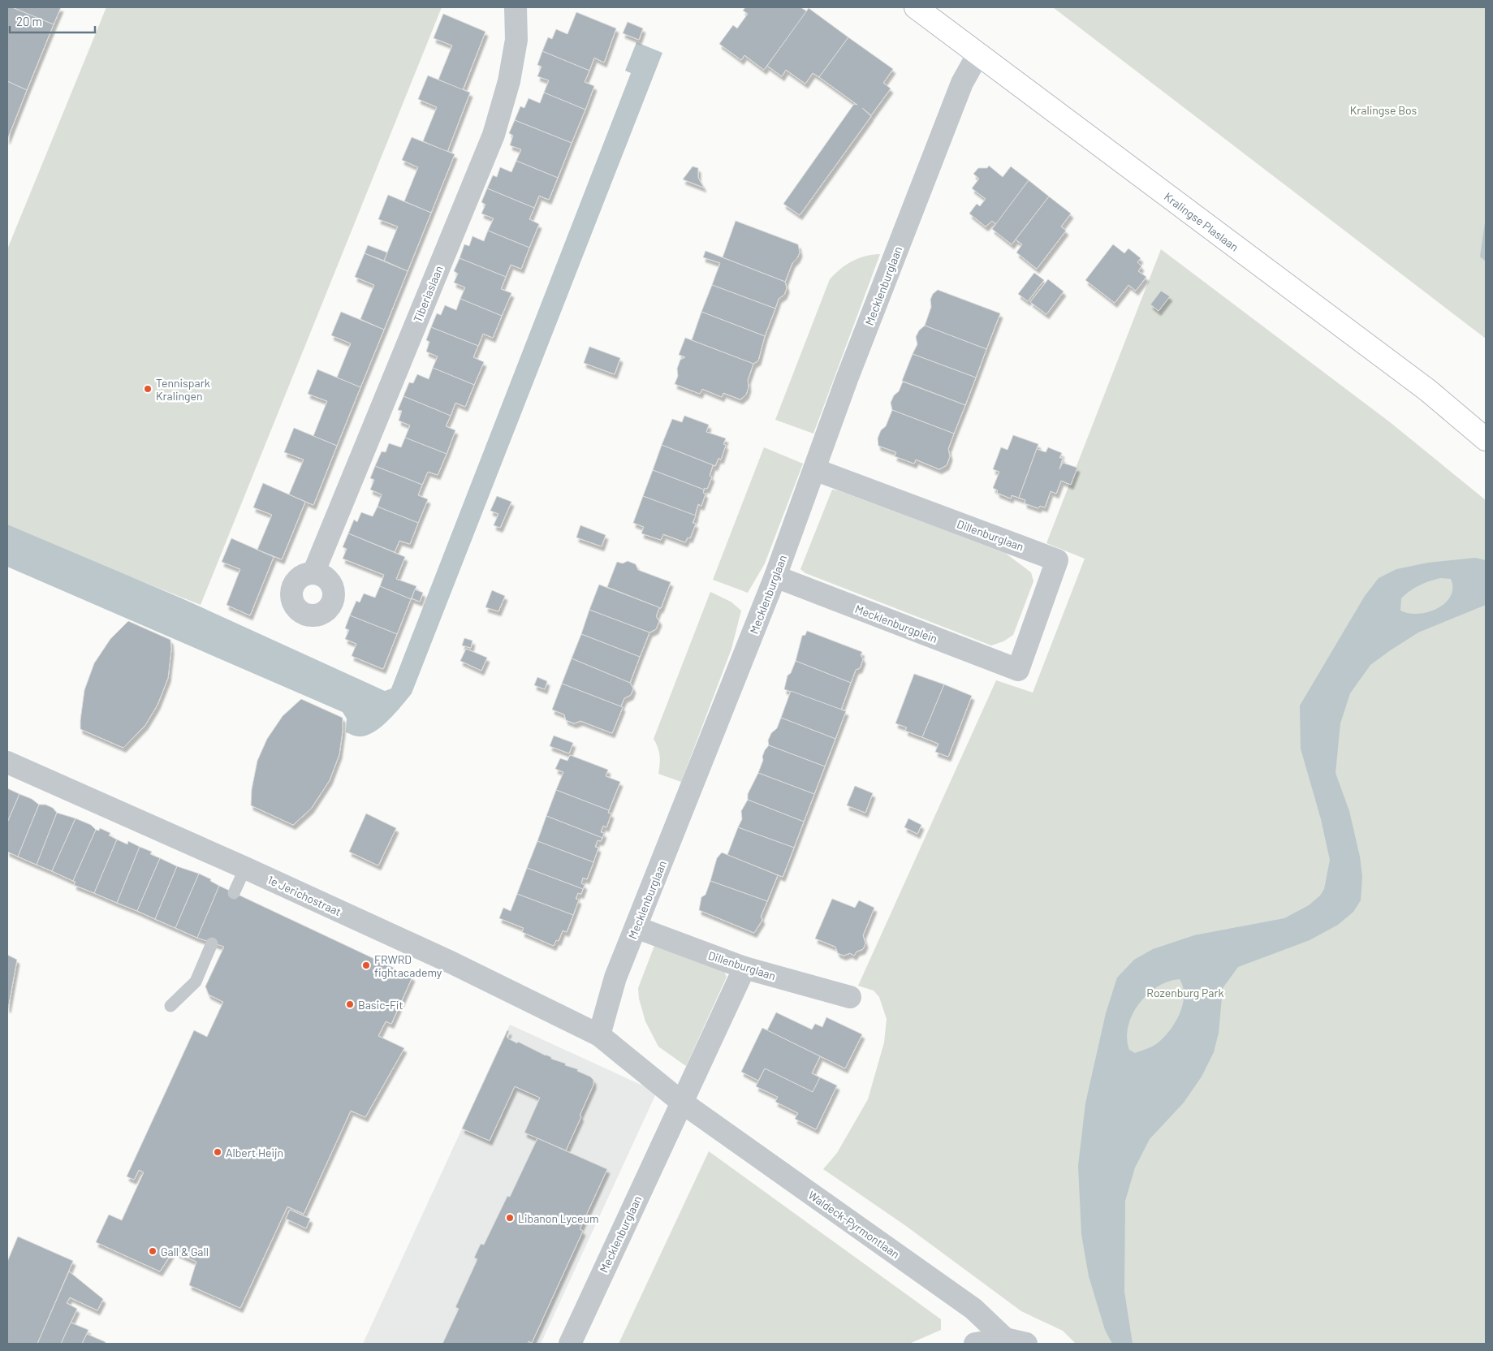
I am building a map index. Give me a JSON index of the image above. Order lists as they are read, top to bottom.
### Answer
{
  "streets": {
    "main road": ["Kralingse Plaslaan"],
    "street": [
      "Mecklenburglaan",
      "Tiberiaslaan",
      "Dillenburglaan",
      "Mecklenburgplein",
      "1e Jerichostraat",
      "Waldeck-Pyrmontlaan"
    ]
  },
  "crossings": [
    ["Kralingse Plaslaan", "Mecklenburglaan"],
    ["Mecklenburglaan", "Dillenburglaan"],
    ["Mecklenburglaan", "Mecklenburgplein"],
    ["Mecklenburglaan", "1e Jerichostraat"],
    ["Mecklenburglaan", "Waldeck-Pyrmontlaan"],
    ["Dillenburglaan", "Mecklenburgplein"]
  ],
  "parks": ["Kralingse Bos", "Rozenburg Park"],
  "places": [
    "Tennispark Kralingen",
    "FRWRD fightacademy",
    "Basic-Fit",
    "Albert Heijn",
    "Libanon Lyceum",
    "Gall & Gall"
  ],
  "scale_bar": "20 m"
}
